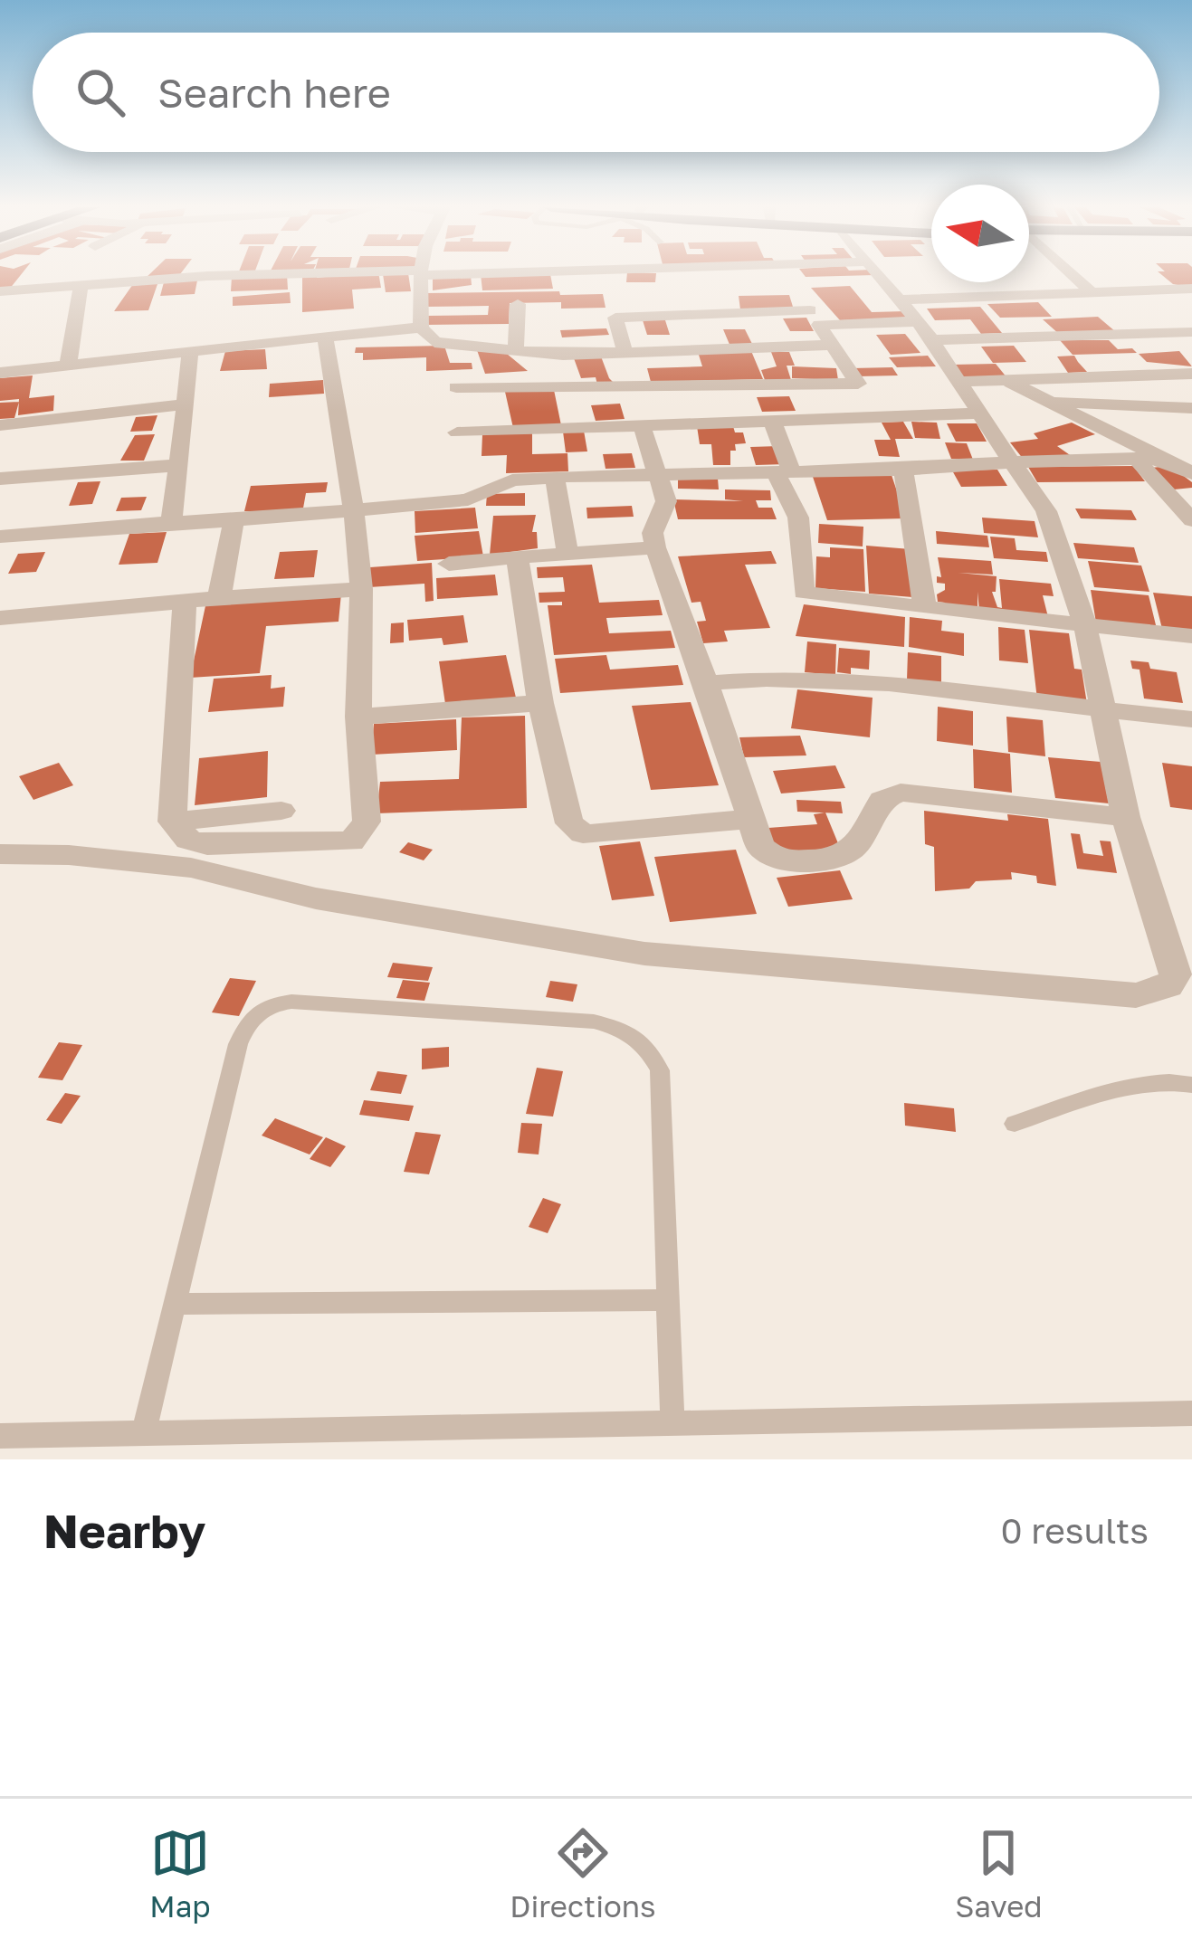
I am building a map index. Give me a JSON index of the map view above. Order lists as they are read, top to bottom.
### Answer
{
  "north": "left",
  "page": {
    "search": "Search here",
    "heading": ["Nearby", "0 results"],
    "nav": ["Map", "Directions", "Saved"]
  }
}
